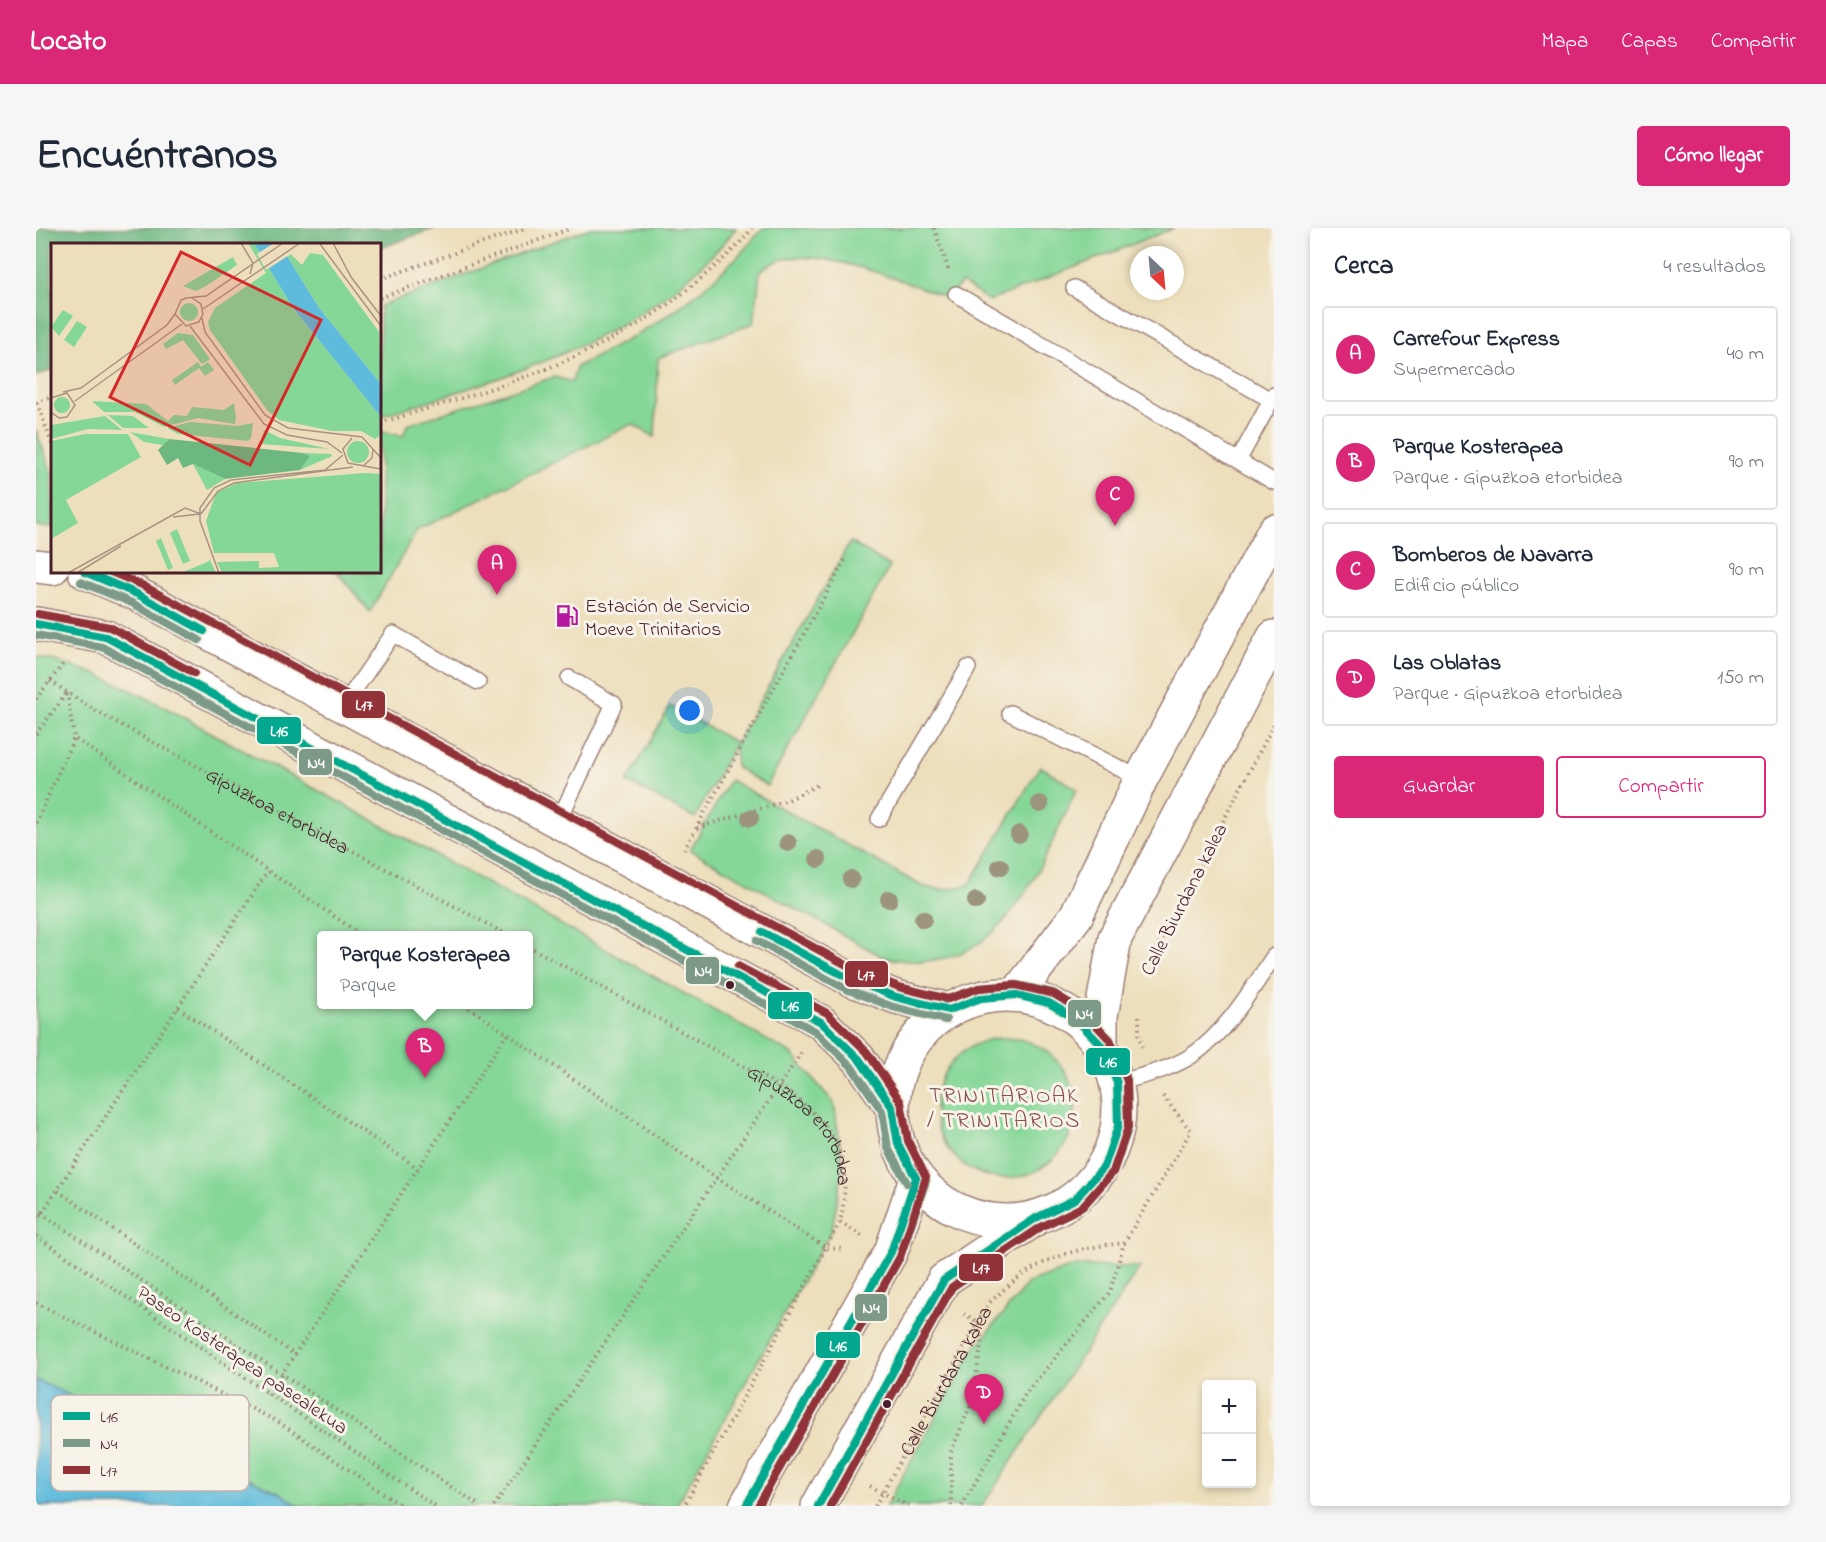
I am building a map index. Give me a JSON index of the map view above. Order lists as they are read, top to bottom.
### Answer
{
  "streets": {
    "street": ["Calle Biurdana kalea"],
    "path": ["Gipuzkoa etorbidea", "Paseo Kosterapea pasealekua"]
  },
  "districts": ["TRINITARIOAK / TRINITARIOS"],
  "places": {
    "fuel station": ["Estación de Servicio Moeve Trinitarios"]
  },
  "lines": ["transit line L16", "transit line L17", "transit line N4"],
  "legend": ["L16", "N4", "L17"],
  "north": "bottom right",
  "page": {
    "header": "Locato",
    "nav": ["Mapa", "Capas", "Compartir"],
    "title": "Encuéntranos",
    "buttons": [
      "Cómo llegar",
      ["Guardar", "Compartir"]
    ],
    "heading": ["Cerca", "4 resultados"],
    "list": [
      {
        "mark": "A",
        "name": "Carrefour Express",
        "note": "Supermercado",
        "value": "40 m"
      },
      {
        "mark": "B",
        "name": "Parque Kosterapea",
        "note": "Parque · Gipuzkoa etorbidea",
        "value": "90 m"
      },
      {
        "mark": "C",
        "name": "Bomberos de Navarra",
        "note": "Edificio público",
        "value": "90 m"
      },
      {
        "mark": "D",
        "name": "Las Oblatas",
        "note": "Parque · Gipuzkoa etorbidea",
        "value": "150 m"
      }
    ],
    "pins": [
      "C",
      "A",
      "B",
      "D"
    ],
    "popup": ["Parque Kosterapea", "Parque"],
    "map_buttons": ["+", "−"]
  }
}
